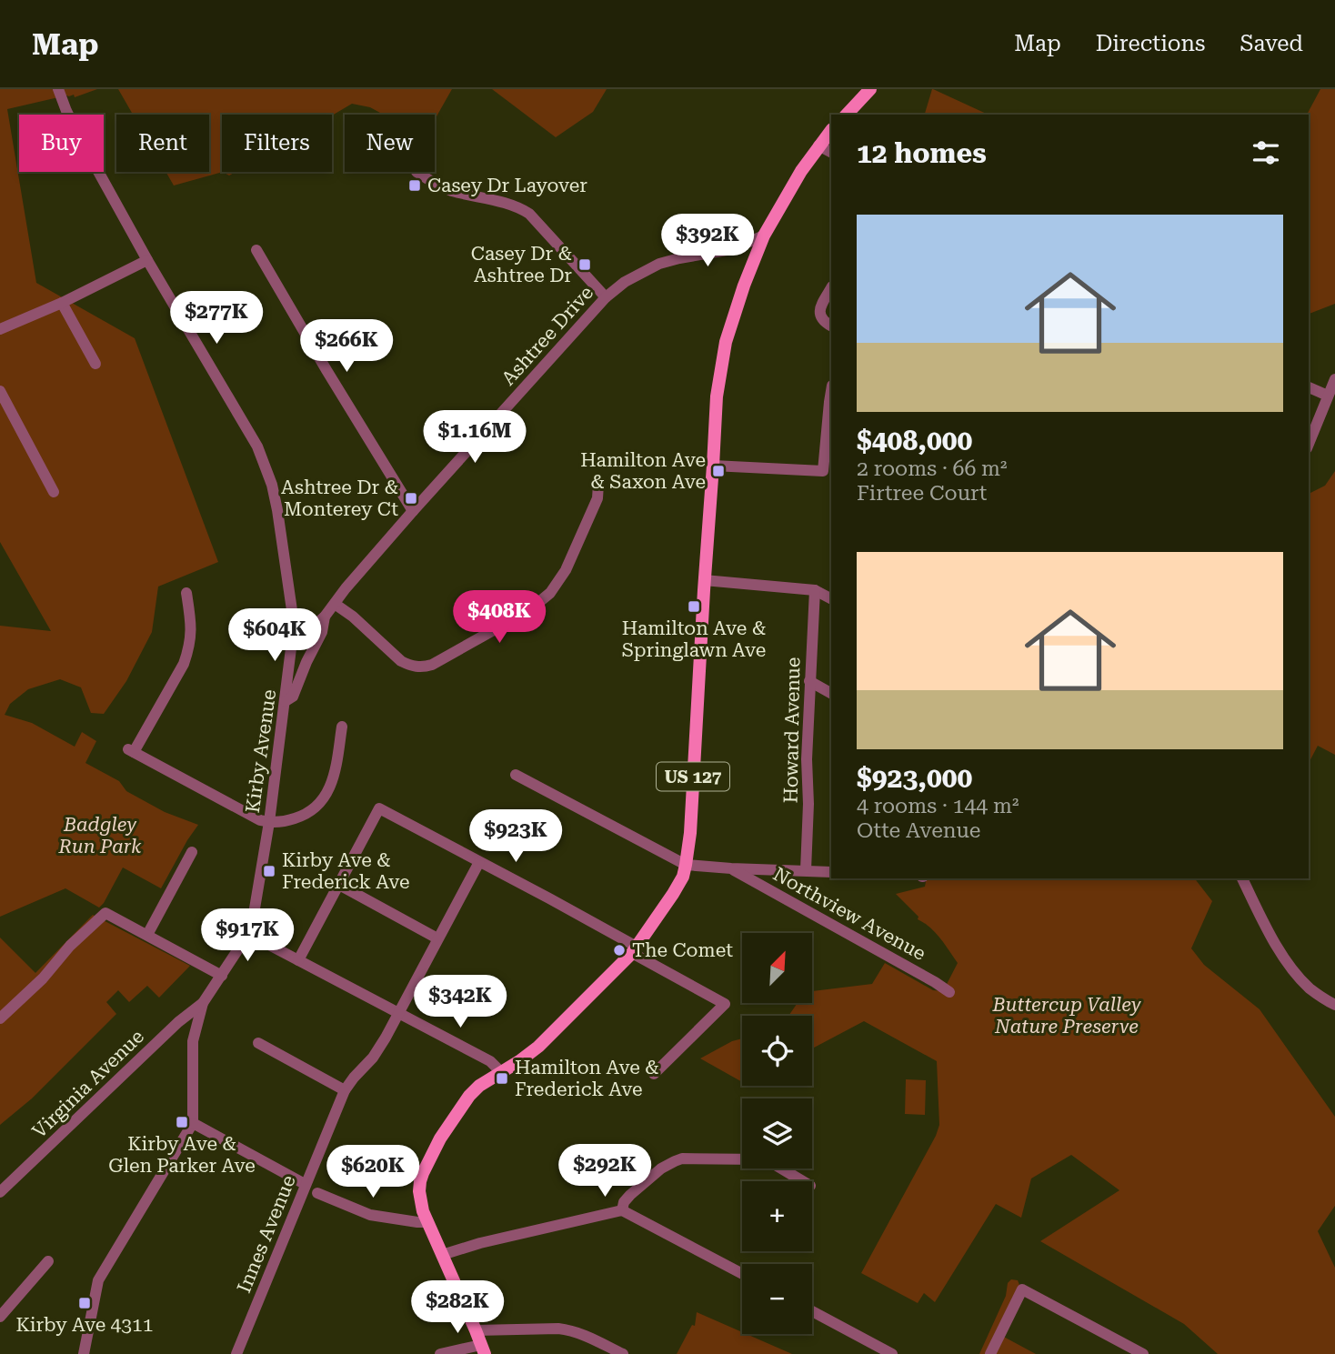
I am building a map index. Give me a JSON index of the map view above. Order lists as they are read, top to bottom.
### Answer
{
  "streets": {
    "main road": ["US 127"],
    "street": [
      "Ashtree Drive",
      "Howard Avenue",
      "Kirby Avenue",
      "Northview Avenue",
      "Virginia Avenue",
      "Innes Avenue"
    ]
  },
  "crossings": [
    ["Ashtree Drive", "US 127"],
    ["Kirby Avenue", "Virginia Avenue"]
  ],
  "parks": ["Badgley Run Park", "Buttercup Valley Nature Preserve"],
  "places": {
    "transit": [
      "Casey Dr Layover",
      "Casey Dr & Ashtree Dr",
      "Hamilton Ave & Saxon Ave",
      "Ashtree Dr & Monterey Ct",
      "Hamilton Ave & Springlawn Ave",
      "Kirby Ave & Frederick Ave",
      "Hamilton Ave & Frederick Ave",
      "Kirby Ave & Glen Parker Ave",
      "Kirby Ave 4311"
    ],
    "other": ["The Comet"]
  },
  "north": "top right",
  "page": {
    "header": "Map",
    "nav": ["Map", "Directions", "Saved"],
    "chip": [
      "Buy",
      "Rent",
      "Filters",
      "New"
    ],
    "heading": "12 homes",
    "list": [
      {
        "name": "$408,000",
        "note": "2 rooms · 66 m² · Firtree Court"
      },
      {
        "name": "$923,000",
        "note": "4 rooms · 144 m² · Otte Avenue"
      }
    ],
    "price": [
      "$392K",
      "$277K",
      "$266K",
      "$1.16M",
      "$408K",
      "$604K",
      "$923K",
      "$917K",
      "$342K",
      "$292K",
      "$620K",
      "$282K"
    ],
    "map_buttons": ["+", "−"]
  }
}
